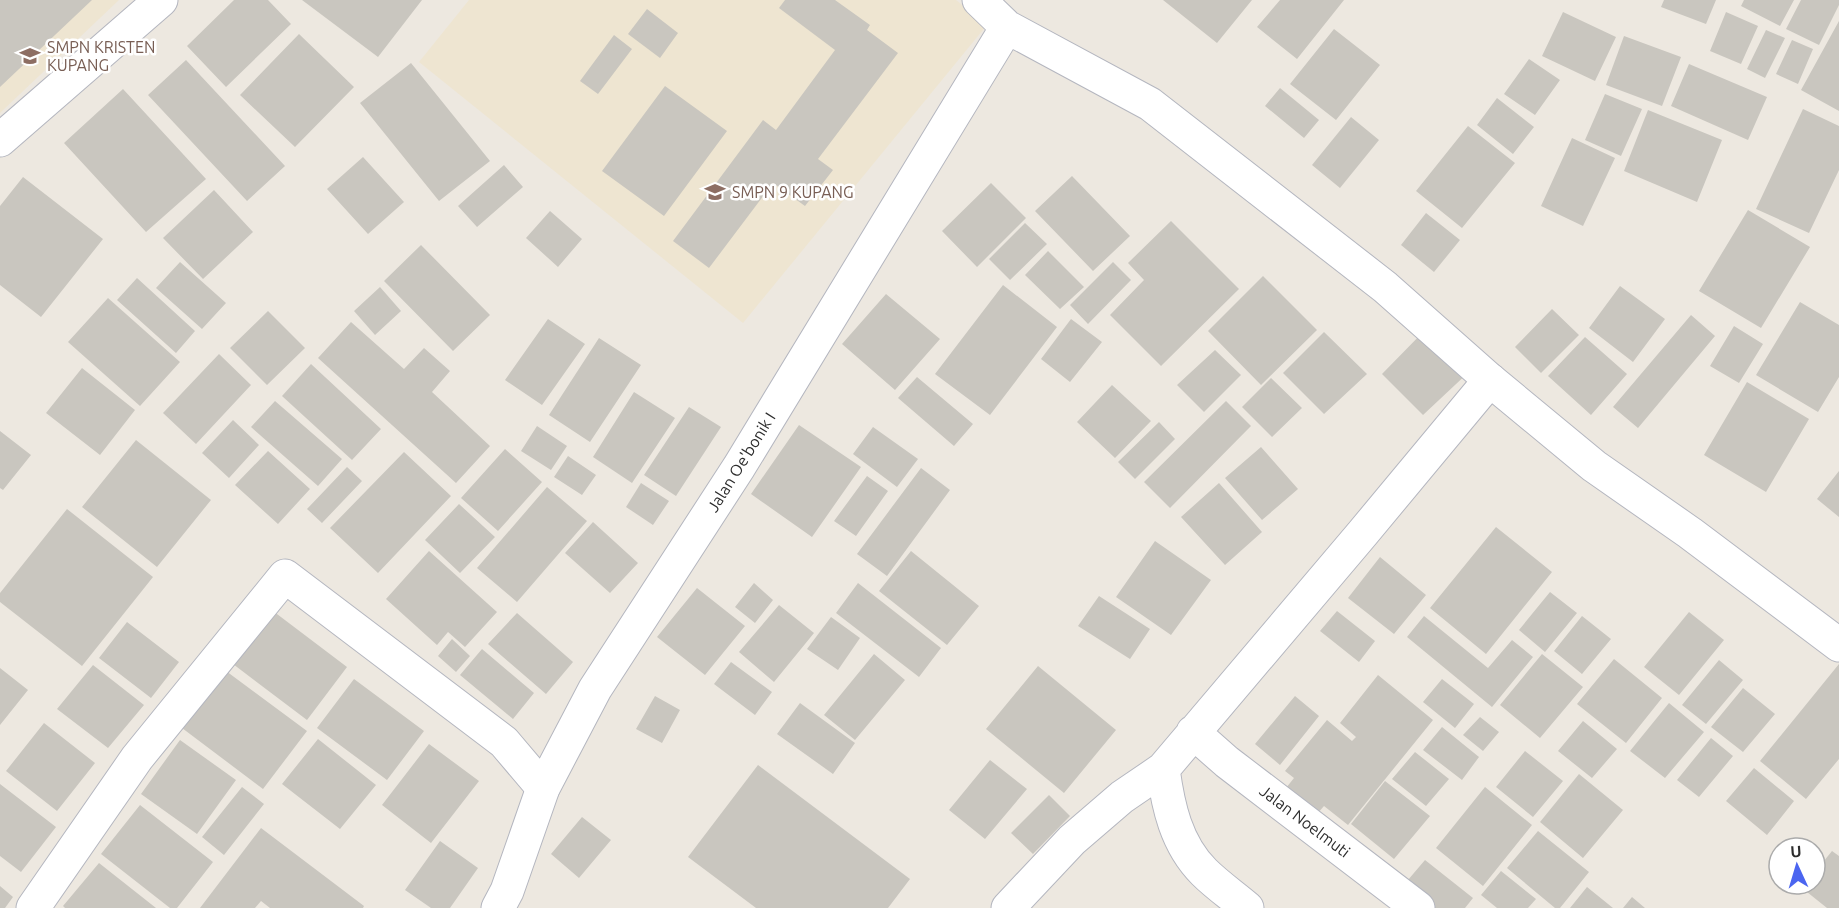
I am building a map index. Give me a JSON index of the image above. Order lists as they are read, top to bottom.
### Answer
{
  "streets": {
    "street": ["Jalan Oe'bonik I", "Jalan Noelmuti"]
  },
  "places": {
    "school or university": ["SMPN KRISTEN KUPANG", "SMPN 9 KUPANG"]
  },
  "north": "top"
}
